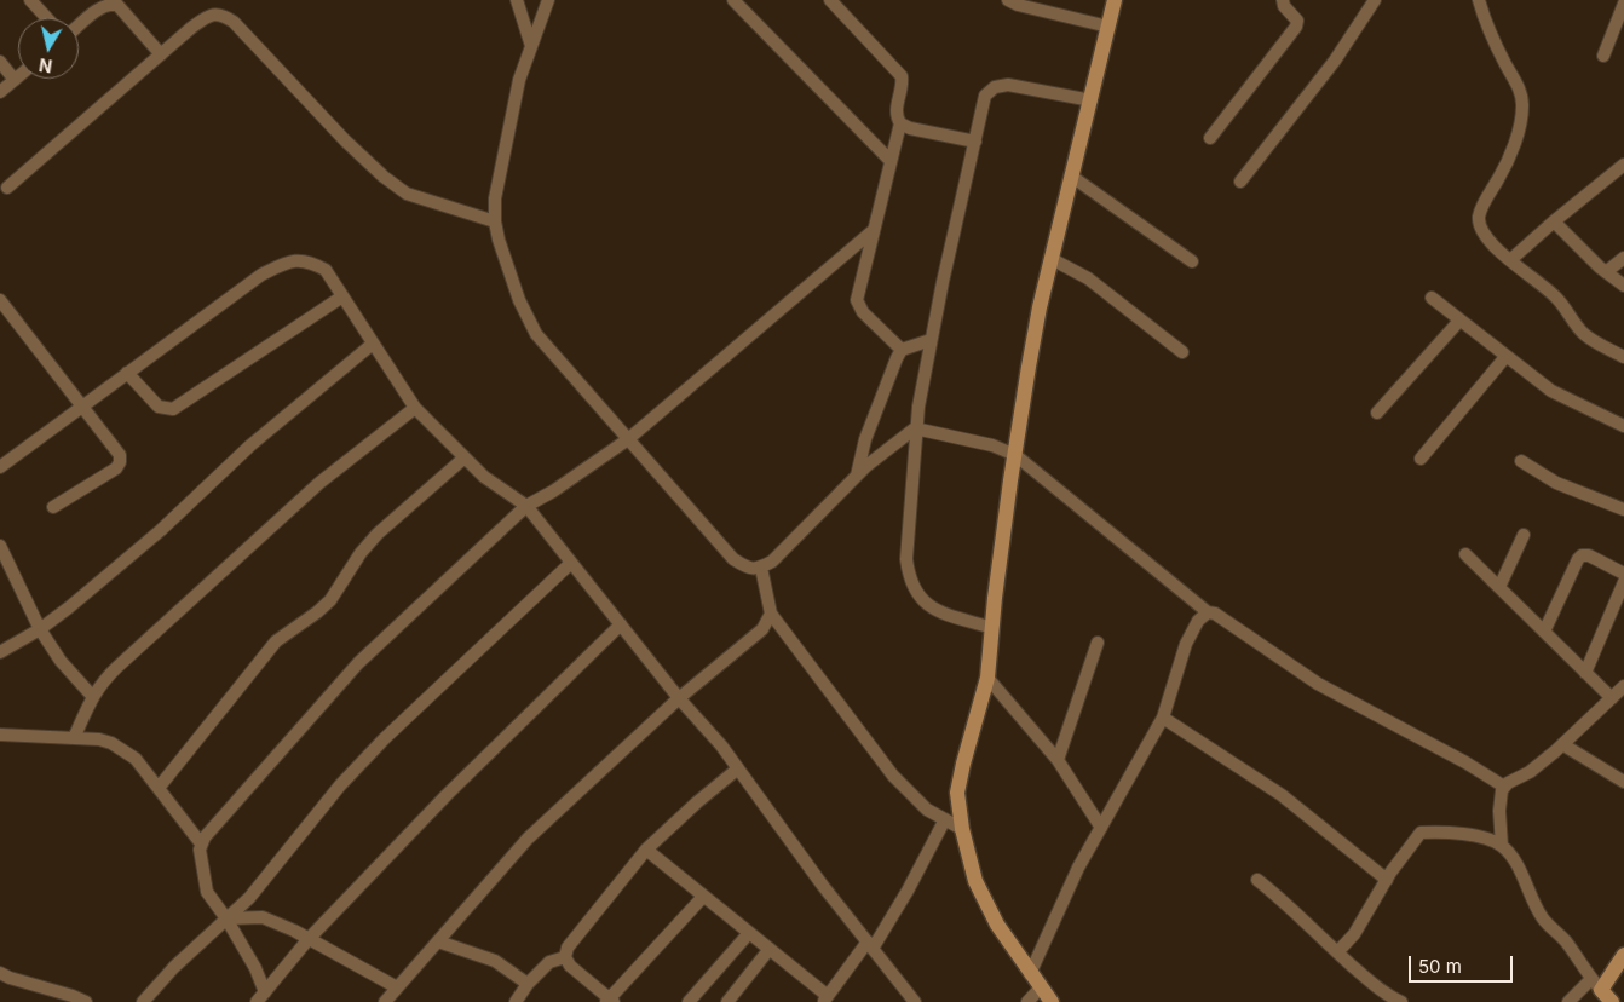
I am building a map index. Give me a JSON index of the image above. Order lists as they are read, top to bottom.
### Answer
{
  "scale_bar": "50 m",
  "north": "bottom"
}
